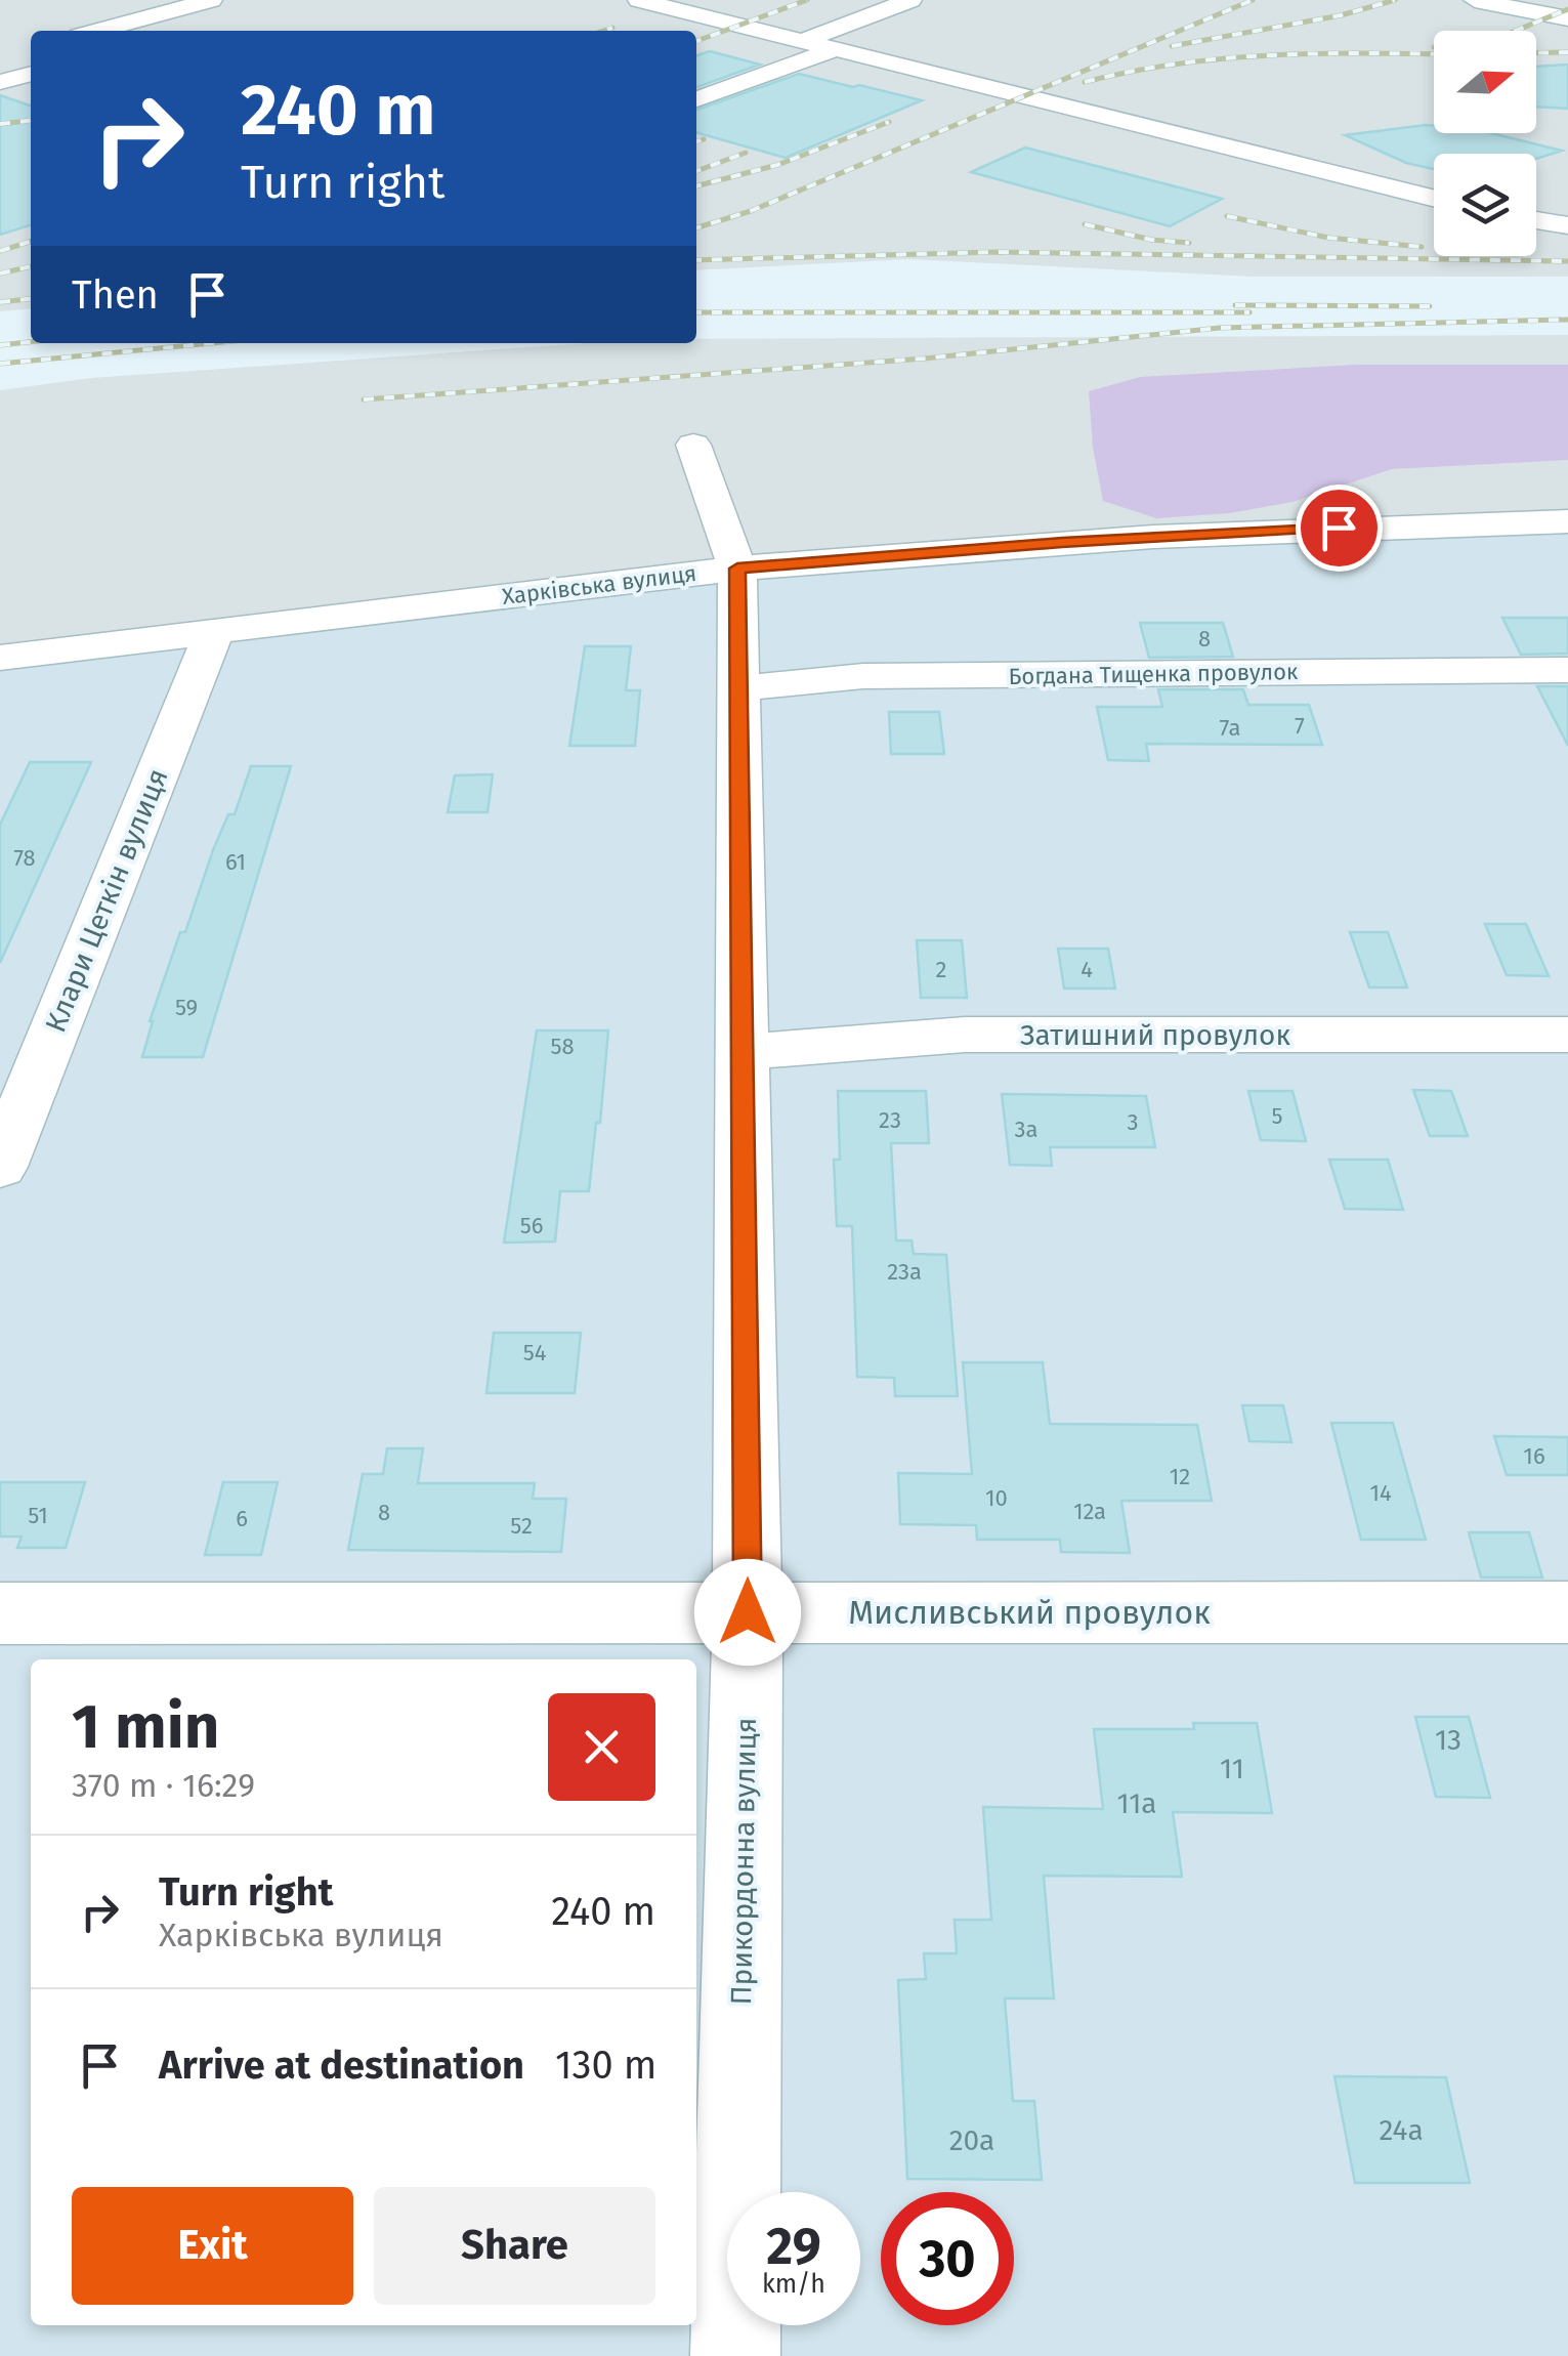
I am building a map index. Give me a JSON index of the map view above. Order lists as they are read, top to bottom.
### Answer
{
  "streets": {
    "street": [
      "Харківська вулиця",
      "Богдана Тищенка провулок",
      "Клари Цеткін вулиця",
      "Затишний провулок",
      "Мисливський провулок",
      "Прикордонна вулиця"
    ]
  },
  "crossings": [
    ["Харківська вулиця", "Клари Цеткін вулиця"],
    ["Харківська вулиця", "Прикордонна вулиця"],
    ["Богдана Тищенка провулок", "Прикордонна вулиця"],
    ["Затишний провулок", "Прикордонна вулиця"],
    ["Мисливський провулок", "Прикордонна вулиця"]
  ],
  "house_numbers": [
    "8",
    "7",
    "7а",
    "78",
    "61",
    "2",
    "4",
    "59",
    "58",
    "5",
    "23",
    "3",
    "3а",
    "56",
    "23а",
    "54",
    "16",
    "12",
    "14",
    "10",
    "12а",
    "8",
    "51",
    "6",
    "52",
    "13",
    "11",
    "11а",
    "24а",
    "20а"
  ],
  "north": "right",
  "page": {
    "turn": ["240 m", "Turn right"],
    "then": "Then",
    "heading": ["1 min", "370 m · 16:29"],
    "list": [
      {
        "name": "Turn right",
        "note": "Харківська вулиця",
        "value": "240 m"
      },
      {
        "name": "Arrive at destination",
        "value": "130 m"
      }
    ],
    "buttons": ["Exit", "Share"],
    "speed": "29 km/h",
    "limit": "30"
  }
}
